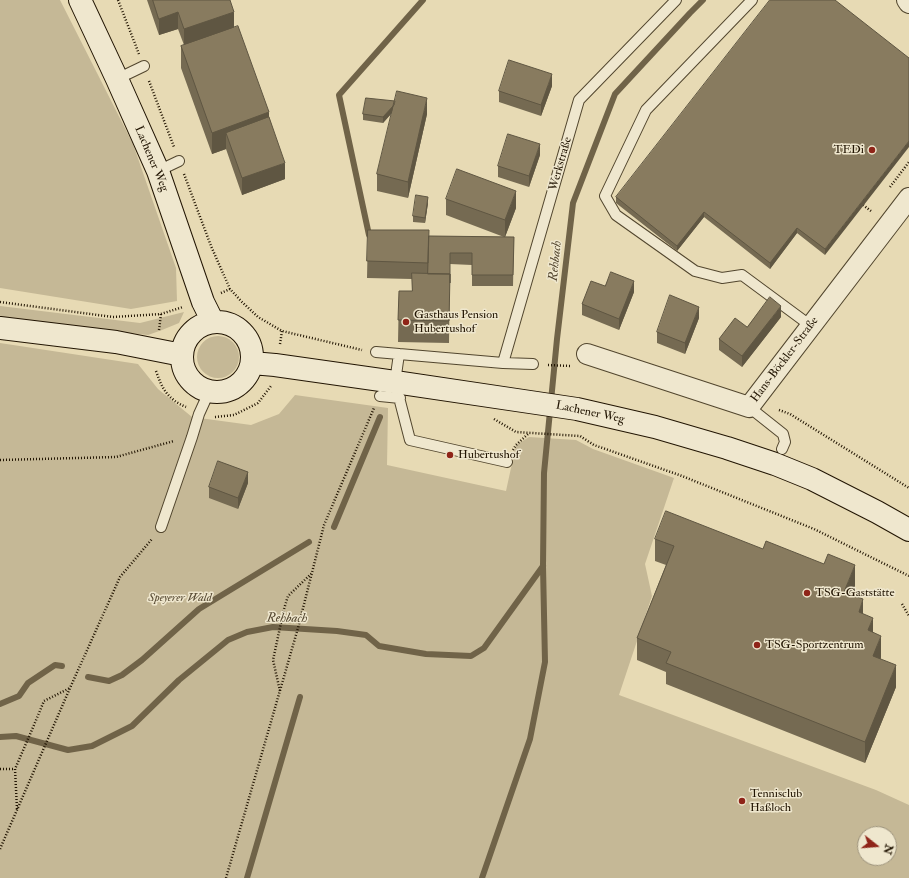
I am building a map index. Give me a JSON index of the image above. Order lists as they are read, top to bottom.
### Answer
{
  "streets": {
    "main road": ["Lachener Weg"],
    "street": ["Hans-Böckler-Straße"],
    "lane": ["Werkstraße"]
  },
  "water": ["Rehbach"],
  "parks": ["Speyerer Wald"],
  "places": [
    "TEDi",
    "Gasthaus Pension Hubertushof",
    "Hubertushof",
    "TSG-Gaststätte",
    "TSG-Sportzentrum",
    "Tennisclub Haßloch"
  ],
  "north": "right"
}
